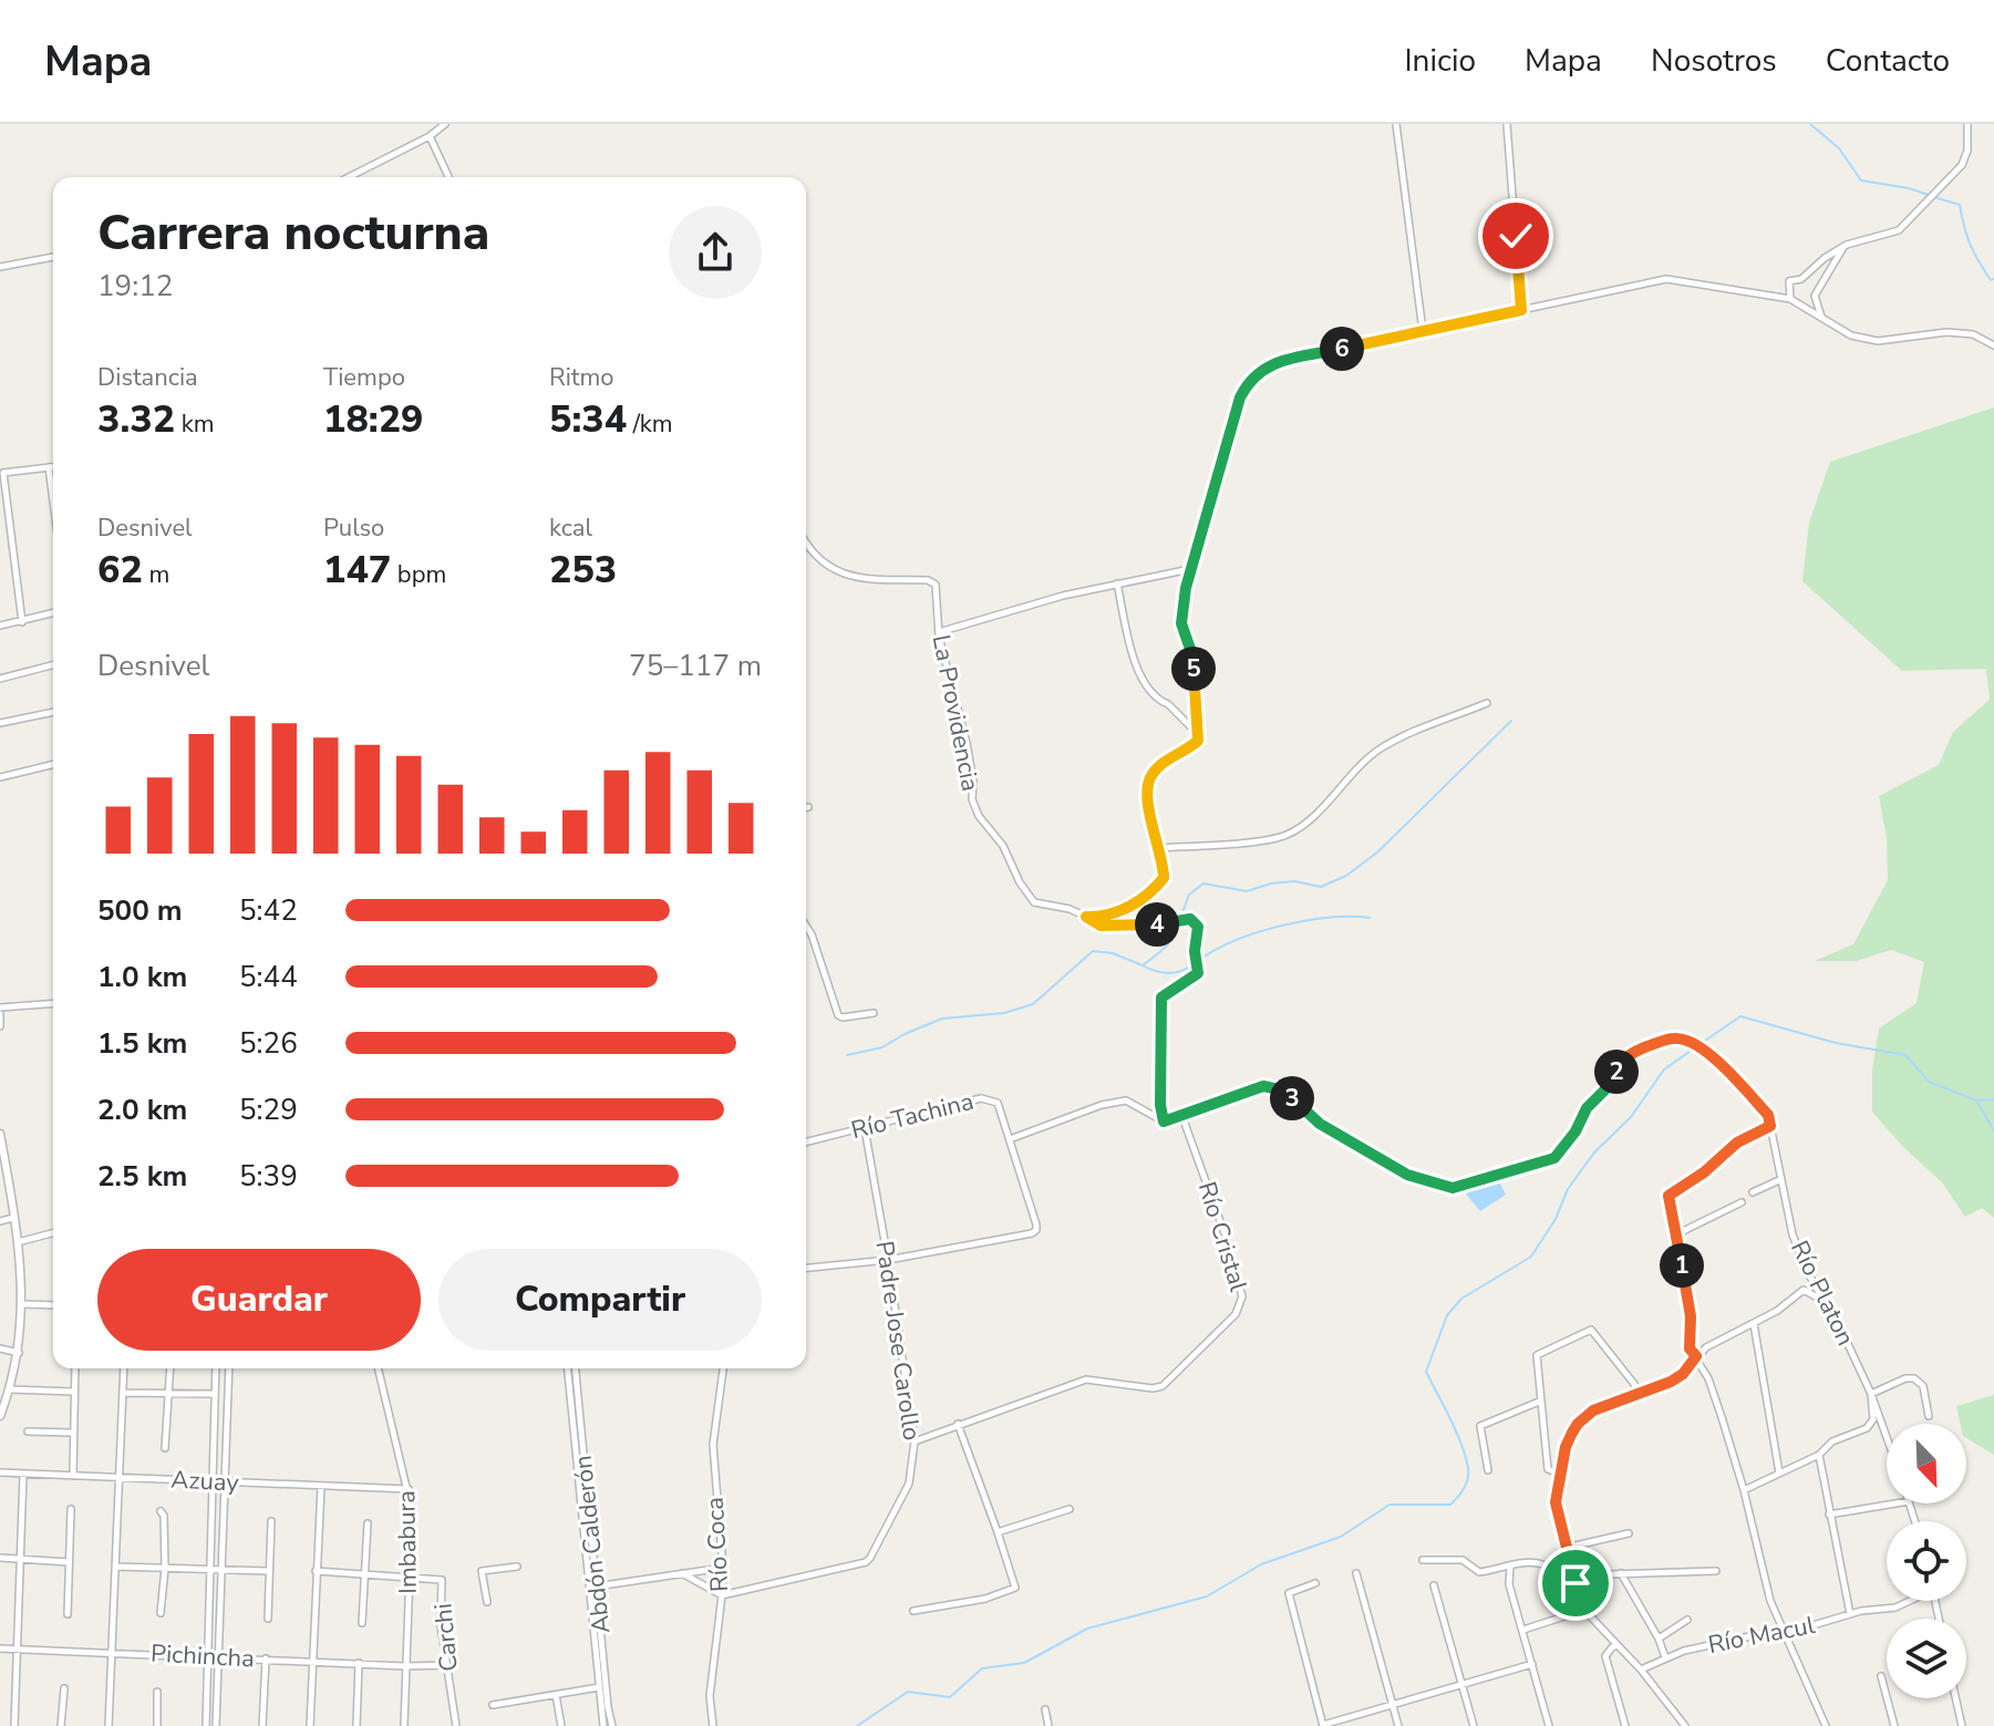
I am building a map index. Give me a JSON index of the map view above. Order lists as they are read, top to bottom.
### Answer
{
  "streets": {
    "street": [
      "La Providencia",
      "Río Tachina",
      "Río Cristal",
      "Río Platon",
      "Padre Jose Carollo",
      "Azuay",
      "Imbabura",
      "Abdón Calderón",
      "Río Coca",
      "Río Macul",
      "Carchi",
      "Pichincha"
    ]
  },
  "crossings": [
    ["Río Tachina", "Padre Jose Carollo"],
    ["Río Cristal", "Río Platon"],
    ["Río Cristal", "Padre Jose Carollo"],
    ["Padre Jose Carollo", "Río Coca"],
    ["Azuay", "Imbabura"],
    ["Imbabura", "Carchi"],
    ["Imbabura", "Pichincha"],
    ["Carchi", "Pichincha"]
  ],
  "north": "bottom right",
  "page": {
    "header": "Mapa",
    "nav": [
      "Inicio",
      "Mapa",
      "Nosotros",
      "Contacto"
    ],
    "heading": ["Carrera nocturna", "19:12"],
    "pins": [
      "6",
      "5",
      "4",
      "2",
      "3",
      "1"
    ],
    "stats": [
      ["Distancia", "3.32 km"],
      ["Tiempo", "18:29"],
      ["Ritmo", "5:34 /km"],
      ["Desnivel", "62 m"],
      ["Pulso", "147 bpm"],
      ["kcal", "253"]
    ],
    "chart": ["Desnivel", "75–117 m"],
    "list": [
      {
        "name": "500 m",
        "note": "5:42"
      },
      {
        "name": "1.0 km",
        "note": "5:44"
      },
      {
        "name": "1.5 km",
        "note": "5:26"
      },
      {
        "name": "2.0 km",
        "note": "5:29"
      },
      {
        "name": "2.5 km",
        "note": "5:39"
      }
    ],
    "buttons": ["Guardar", "Compartir"]
  }
}
